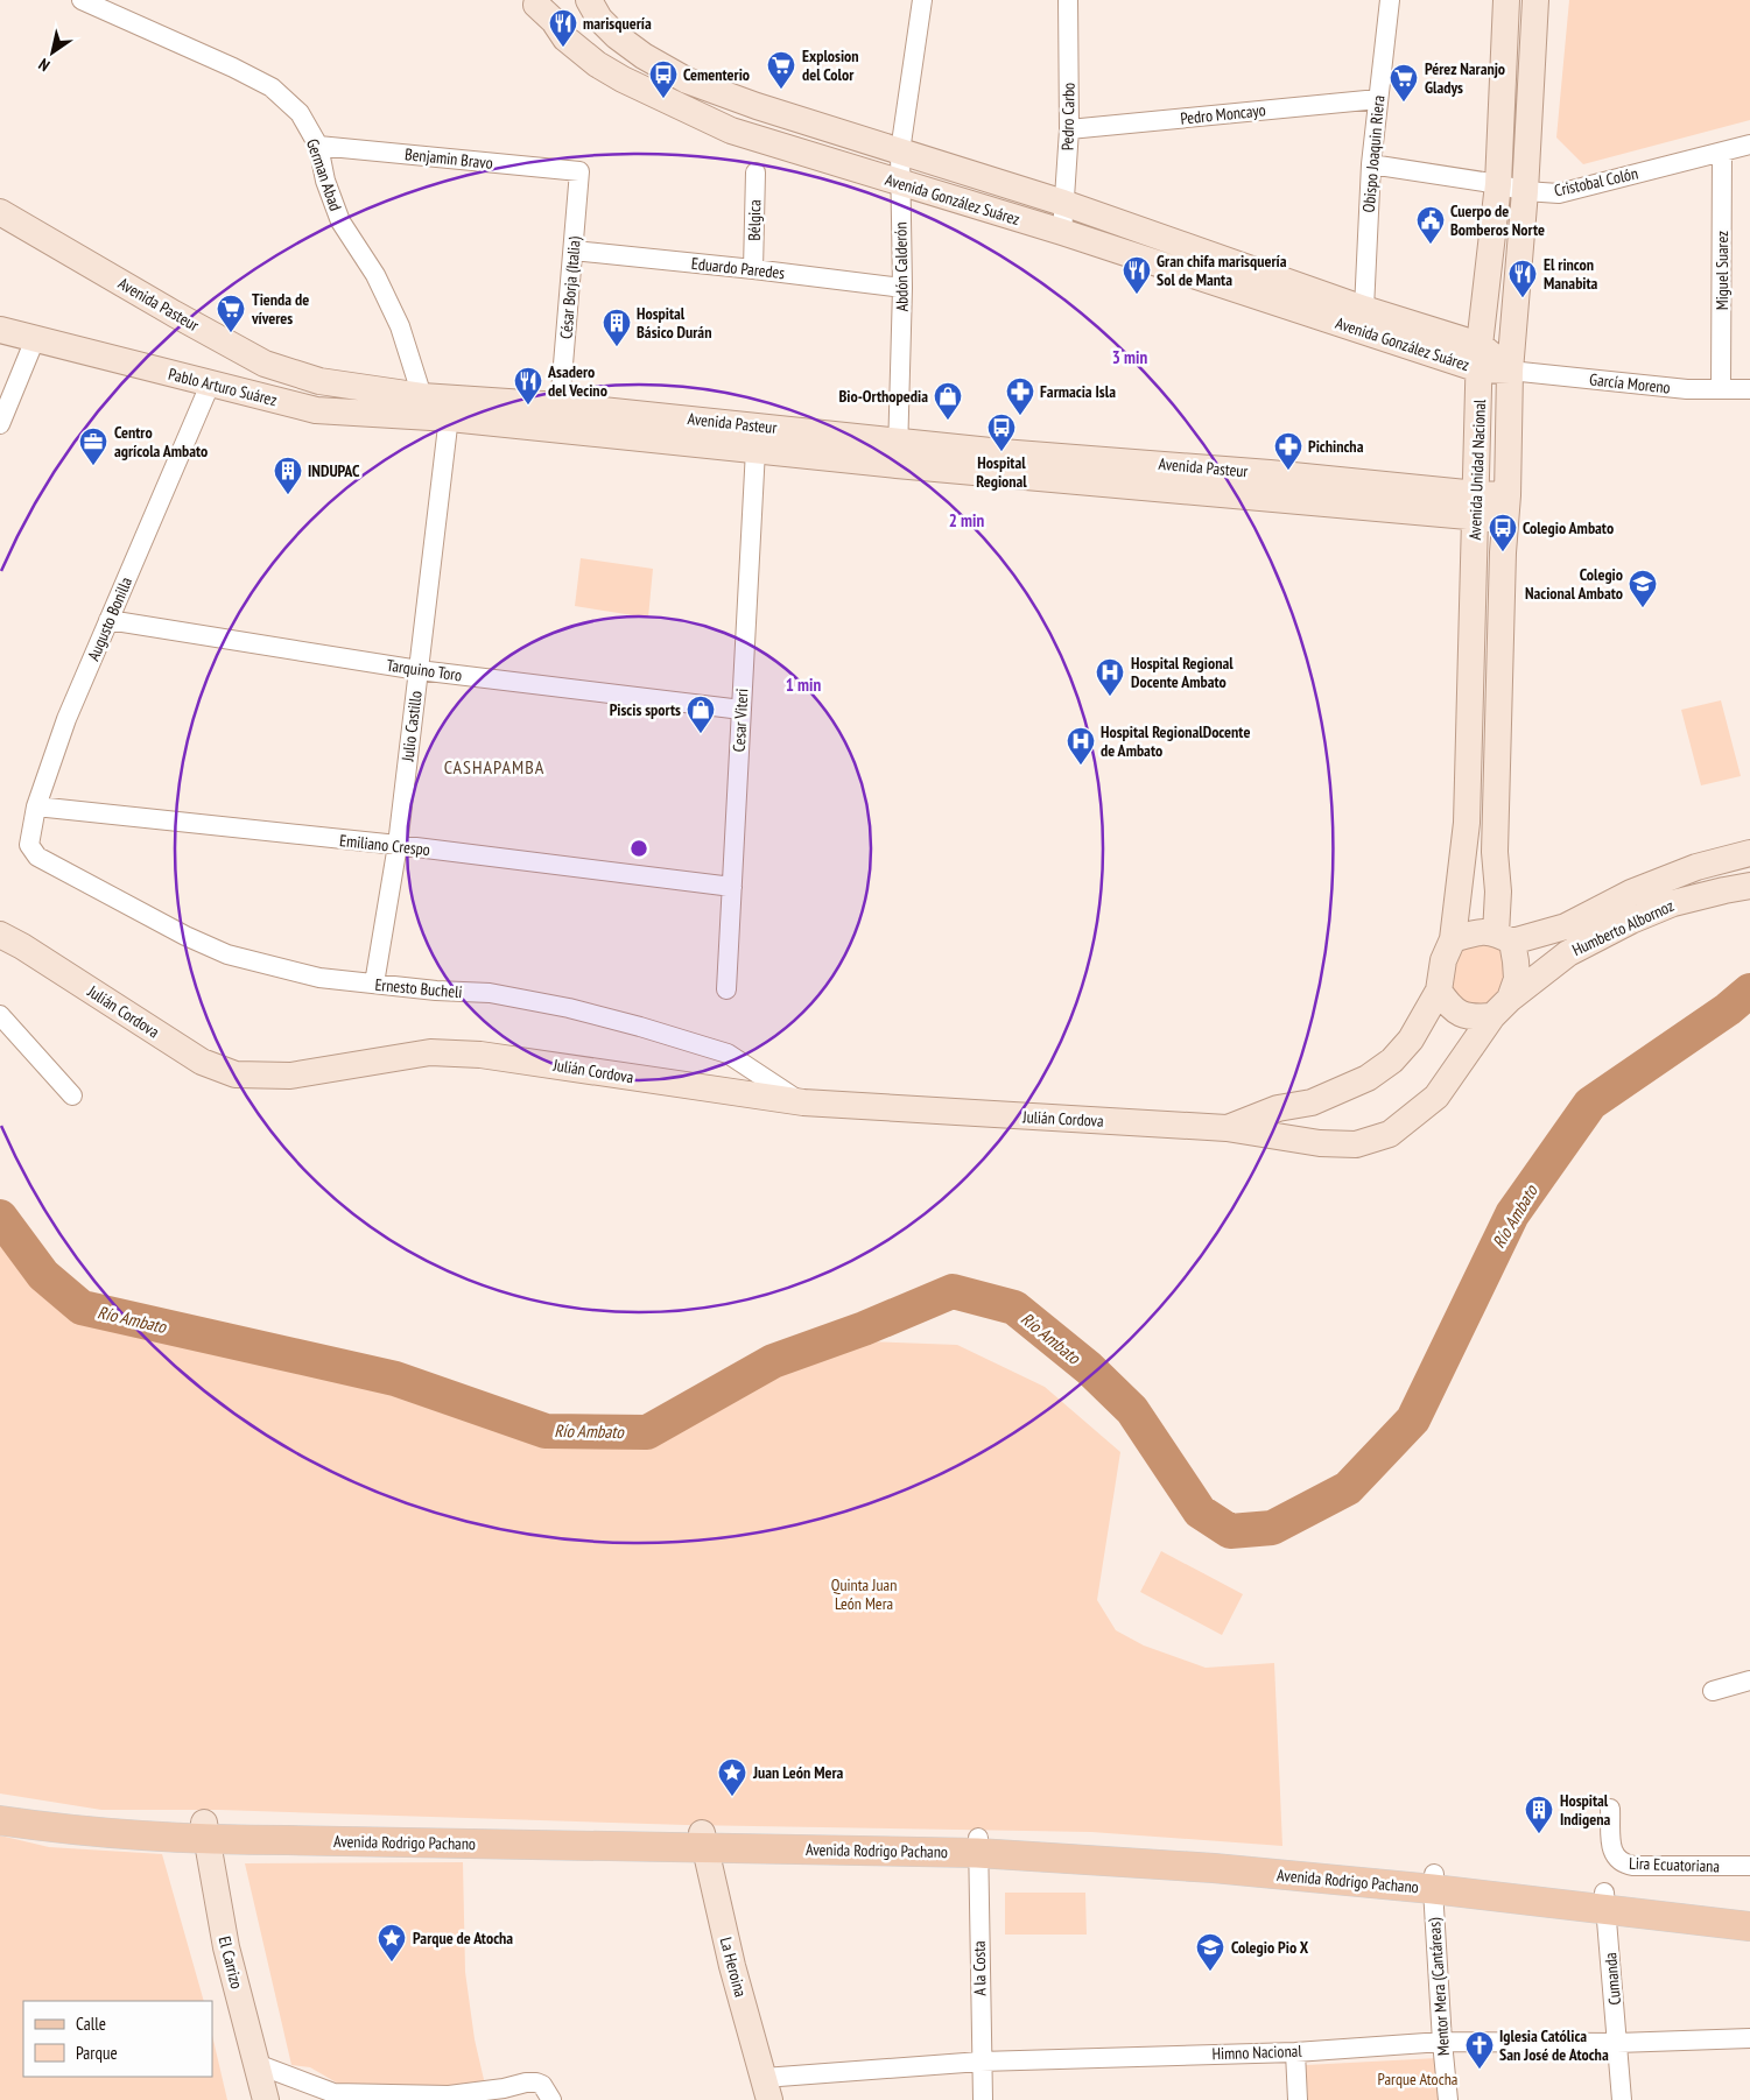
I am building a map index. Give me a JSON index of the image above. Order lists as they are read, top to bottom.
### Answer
{
  "streets": {
    "main road": [
      "Avenida González Suárez",
      "Avenida Pasteur",
      "Pablo Arturo Suárez",
      "Avenida Unidad Nacional",
      "Humberto Albornoz",
      "Julián Cordova",
      "Avenida Rodrigo Pachano",
      "El Carrizo",
      "La Heroina"
    ],
    "street": [
      "Pedro Moncayo",
      "Pedro Carbo",
      "Obispo Joaquin Riera",
      "Benjamin Bravo",
      "German Abad",
      "Cristobal Colón",
      "Bélgica",
      "Abdón Calderón",
      "Eduardo Paredes",
      "Miguel Suarez",
      "César Borja (Italia)",
      "García Moreno",
      "Augusto Bonilla",
      "Tarquino Toro",
      "Cesar Viteri",
      "Julio Castillo",
      "Emiliano Crespo",
      "Ernesto Bucheli",
      "Lira Ecuatoriana",
      "A la Costa",
      "Cumanda",
      "Mentor Mera (Cantáreas)",
      "Himno Nacional"
    ]
  },
  "crossings": [
    ["Pedro Moncayo", "Pedro Carbo"],
    ["Pedro Moncayo", "Obispo Joaquin Riera"],
    ["Pedro Carbo", "Avenida González Suárez"],
    ["Obispo Joaquin Riera", "Cristobal Colón"],
    ["Obispo Joaquin Riera", "Avenida González Suárez"],
    ["Benjamin Bravo", "German Abad"],
    ["Benjamin Bravo", "César Borja (Italia)"],
    ["German Abad", "Avenida Pasteur"],
    ["Cristobal Colón", "Miguel Suarez"],
    ["Cristobal Colón", "Avenida Unidad Nacional"],
    ["Avenida González Suárez", "Abdón Calderón"],
    ["Avenida González Suárez", "García Moreno"],
    ["Avenida González Suárez", "Avenida Unidad Nacional"],
    ["Bélgica", "Eduardo Paredes"],
    ["Abdón Calderón", "Eduardo Paredes"],
    ["Abdón Calderón", "Avenida Pasteur"],
    ["Eduardo Paredes", "César Borja (Italia)"],
    ["Miguel Suarez", "García Moreno"],
    ["César Borja (Italia)", "Avenida Pasteur"],
    ["Avenida Pasteur", "Pablo Arturo Suárez"],
    ["Avenida Pasteur", "Avenida Unidad Nacional"],
    ["Avenida Pasteur", "Cesar Viteri"],
    ["Avenida Pasteur", "Julio Castillo"],
    ["García Moreno", "Avenida Unidad Nacional"],
    ["Pablo Arturo Suárez", "Augusto Bonilla"],
    ["Pablo Arturo Suárez", "Julio Castillo"],
    ["Avenida Unidad Nacional", "Humberto Albornoz"],
    ["Avenida Unidad Nacional", "Julián Cordova"],
    ["Augusto Bonilla", "Tarquino Toro"],
    ["Augusto Bonilla", "Emiliano Crespo"],
    ["Augusto Bonilla", "Ernesto Bucheli"],
    ["Tarquino Toro", "Cesar Viteri"],
    ["Tarquino Toro", "Julio Castillo"],
    ["Cesar Viteri", "Emiliano Crespo"],
    ["Julio Castillo", "Emiliano Crespo"],
    ["Julio Castillo", "Ernesto Bucheli"],
    ["Humberto Albornoz", "Julián Cordova"],
    ["Ernesto Bucheli", "Julián Cordova"],
    ["Avenida Rodrigo Pachano", "El Carrizo"],
    ["Avenida Rodrigo Pachano", "La Heroina"],
    ["Avenida Rodrigo Pachano", "A la Costa"],
    ["Avenida Rodrigo Pachano", "Cumanda"],
    ["Avenida Rodrigo Pachano", "Mentor Mera (Cantáreas)"],
    ["La Heroina", "Himno Nacional"],
    ["A la Costa", "Himno Nacional"],
    ["Cumanda", "Himno Nacional"],
    ["Mentor Mera (Cantáreas)", "Himno Nacional"]
  ],
  "districts": ["CASHAPAMBA"],
  "water": ["Río Ambato"],
  "parks": ["Quinta Juan León Mera", "Parque Atocha"],
  "places": {
    "restaurant": [
      "marisquería",
      "Gran chifa marisquería Sol de Manta",
      "El rincon Manabita",
      "Asadero del Vecino"
    ],
    "supermarket": ["Explosion del Color", "Pérez Naranjo Gladys", "Tienda de víveres"],
    "bus stop": ["Cementerio", "Hospital Regional", "Colegio Ambato"],
    "public building": ["Cuerpo de Bomberos Norte"],
    "building": ["Hospital Básico Durán", "INDUPAC", "Hospital Indigena"],
    "pharmacy": ["Farmacia Isla", "Pichincha"],
    "shop": ["Bio-Orthopedia", "Piscis sports"],
    "office": ["Centro agrícola Ambato"],
    "school or university": ["Colegio Nacional Ambato", "Colegio Pio X"],
    "hospital": ["Hospital Regional Docente Ambato", "Hospital RegionalDocente de Ambato"],
    "place": ["Juan León Mera", "Parque de Atocha"],
    "church": ["Iglesia Católica San José de Atocha"]
  },
  "legend": ["Calle", "Parque"],
  "north": "bottom left",
  "rings": ["3 min", "2 min", "1 min"]
}
